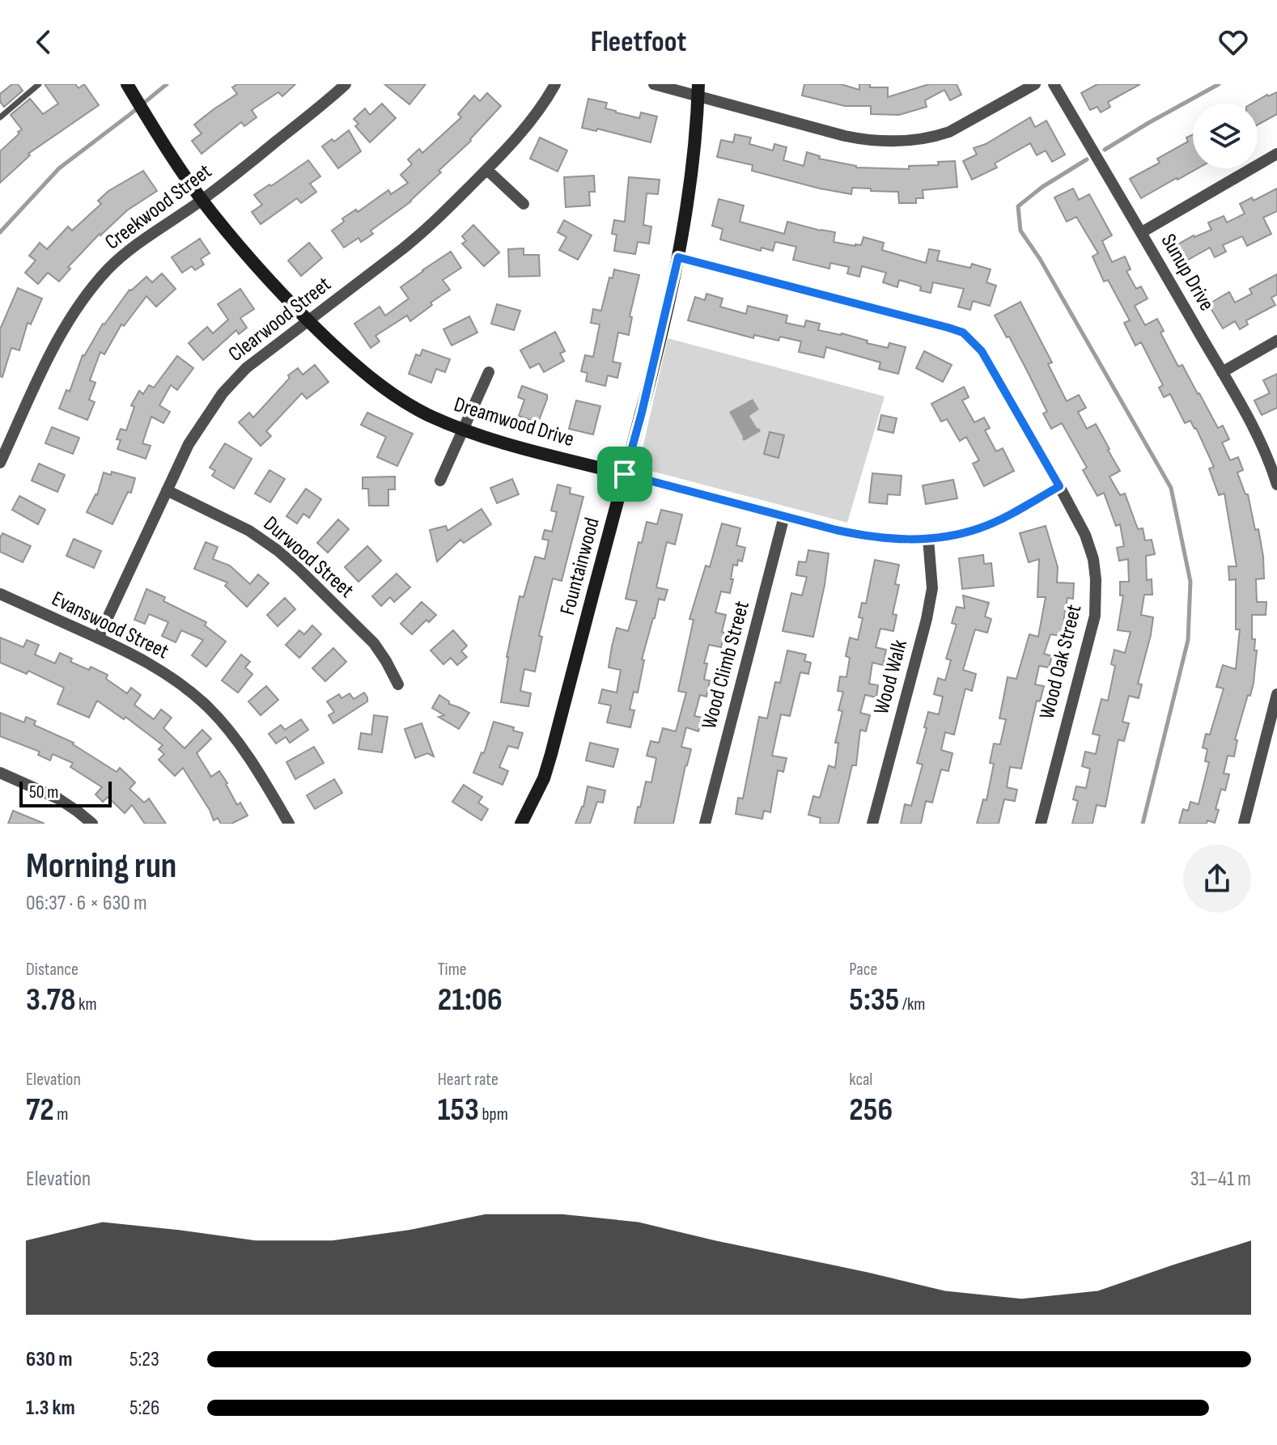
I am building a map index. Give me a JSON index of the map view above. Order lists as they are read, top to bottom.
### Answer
{
  "streets": {
    "street": [
      "Creekwood Street",
      "Sunup Drive",
      "Clearwood Street",
      "Dreamwood Drive",
      "Durwood Street",
      "Fountainwood",
      "Evanswood Street",
      "Wood Oak Street",
      "Wood Climb Street",
      "Wood Walk"
    ]
  },
  "crossings": [
    ["Creekwood Street", "Dreamwood Drive"],
    ["Clearwood Street", "Dreamwood Drive"],
    ["Clearwood Street", "Durwood Street"],
    ["Clearwood Street", "Evanswood Street"],
    ["Dreamwood Drive", "Fountainwood"],
    ["Dreamwood Drive", "Wood Oak Street"],
    ["Dreamwood Drive", "Wood Climb Street"],
    ["Dreamwood Drive", "Wood Walk"],
    ["Fountainwood", "Wood Oak Street"]
  ],
  "scale_bar": "50 m",
  "page": {
    "header": "Fleetfoot",
    "scale": "50 m",
    "heading": ["Morning run", "06:37 · 6 × 630 m"],
    "stats": [
      ["Distance", "3.78 km"],
      ["Time", "21:06"],
      ["Pace", "5:35 /km"],
      ["Elevation", "72 m"],
      ["Heart rate", "153 bpm"],
      ["kcal", "256"]
    ],
    "chart": ["Elevation", "31–41 m"],
    "list": [
      {
        "name": "630 m",
        "note": "5:23"
      },
      {
        "name": "1.3 km",
        "note": "5:26"
      }
    ]
  }
}
